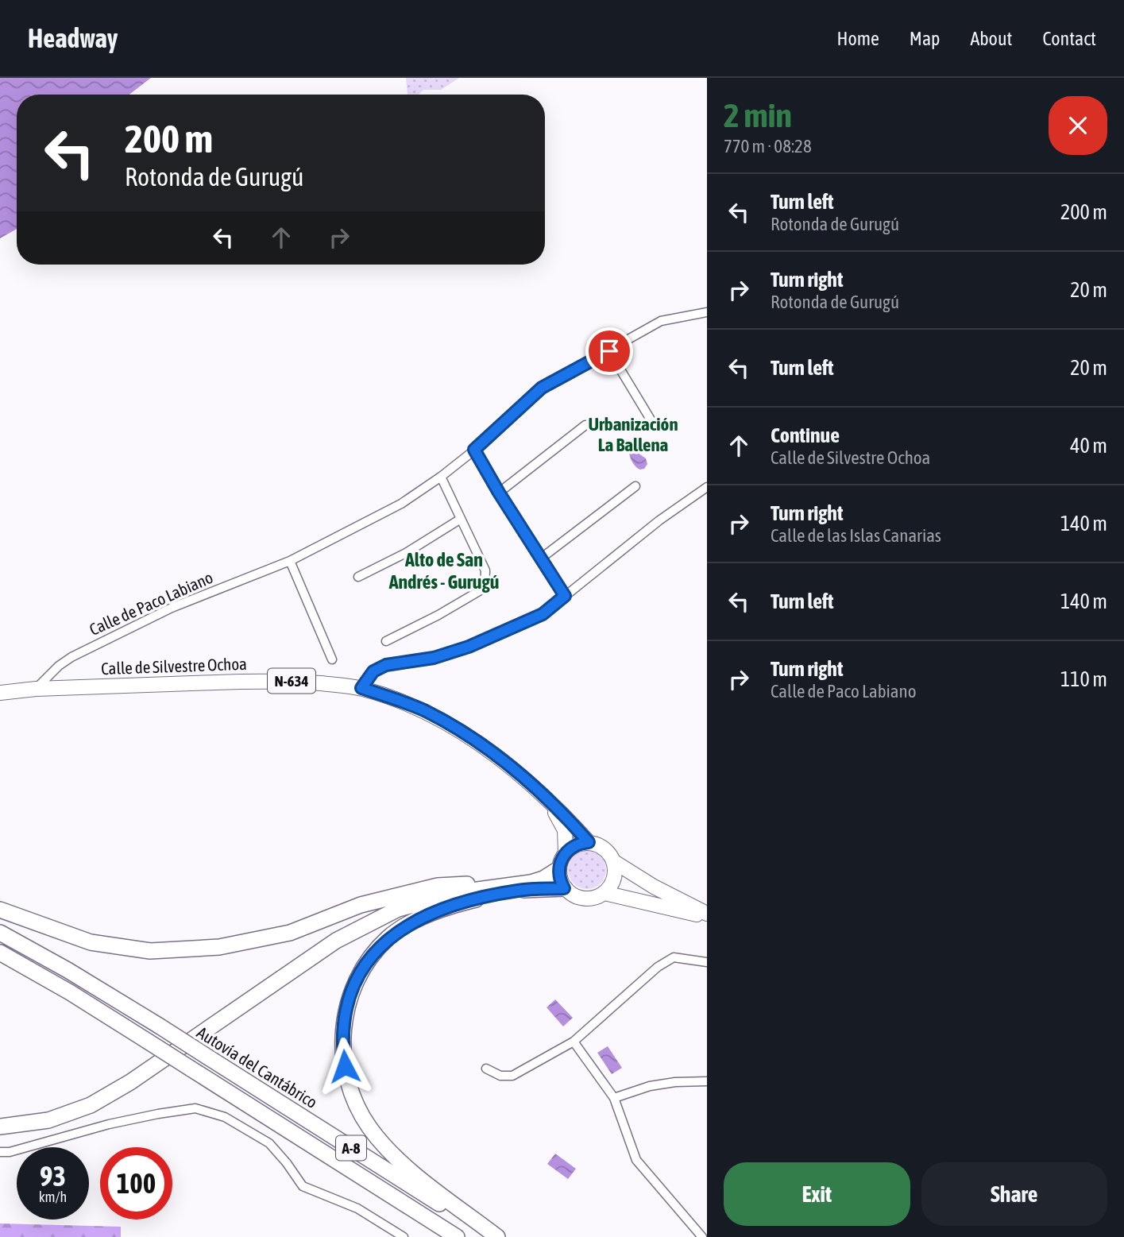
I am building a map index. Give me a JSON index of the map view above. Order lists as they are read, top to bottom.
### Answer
{
  "streets": {
    "highway": [
      "Calle de Silvestre Ochoa",
      "N-634",
      "Autovía del Cantábrico",
      "A-8"
    ],
    "street": ["Calle de Paco Labiano"]
  },
  "crossings": [
    ["Calle de Paco Labiano", "Calle de Silvestre Ochoa"],
    ["Calle de Silvestre Ochoa", "N-634"]
  ],
  "districts": ["Urbanización La Ballena", "Alto de San Andrés - Gurugú"],
  "page": {
    "header": "Headway",
    "nav": [
      "Home",
      "Map",
      "About",
      "Contact"
    ],
    "heading": ["2 min", "770 m · 08:28"],
    "turn": ["200 m", "Rotonda de Gurugú"],
    "list": [
      {
        "name": "Turn left",
        "note": "Rotonda de Gurugú",
        "value": "200 m"
      },
      {
        "name": "Turn right",
        "note": "Rotonda de Gurugú",
        "value": "20 m"
      },
      {
        "name": "Turn left",
        "value": "20 m"
      },
      {
        "name": "Continue",
        "note": "Calle de Silvestre Ochoa",
        "value": "40 m"
      },
      {
        "name": "Turn right",
        "note": "Calle de las Islas Canarias",
        "value": "140 m"
      },
      {
        "name": "Turn left",
        "value": "140 m"
      },
      {
        "name": "Turn right",
        "note": "Calle de Paco Labiano",
        "value": "110 m"
      }
    ],
    "speed": "93 km/h",
    "limit": "100",
    "buttons": ["Exit", "Share"]
  }
}
